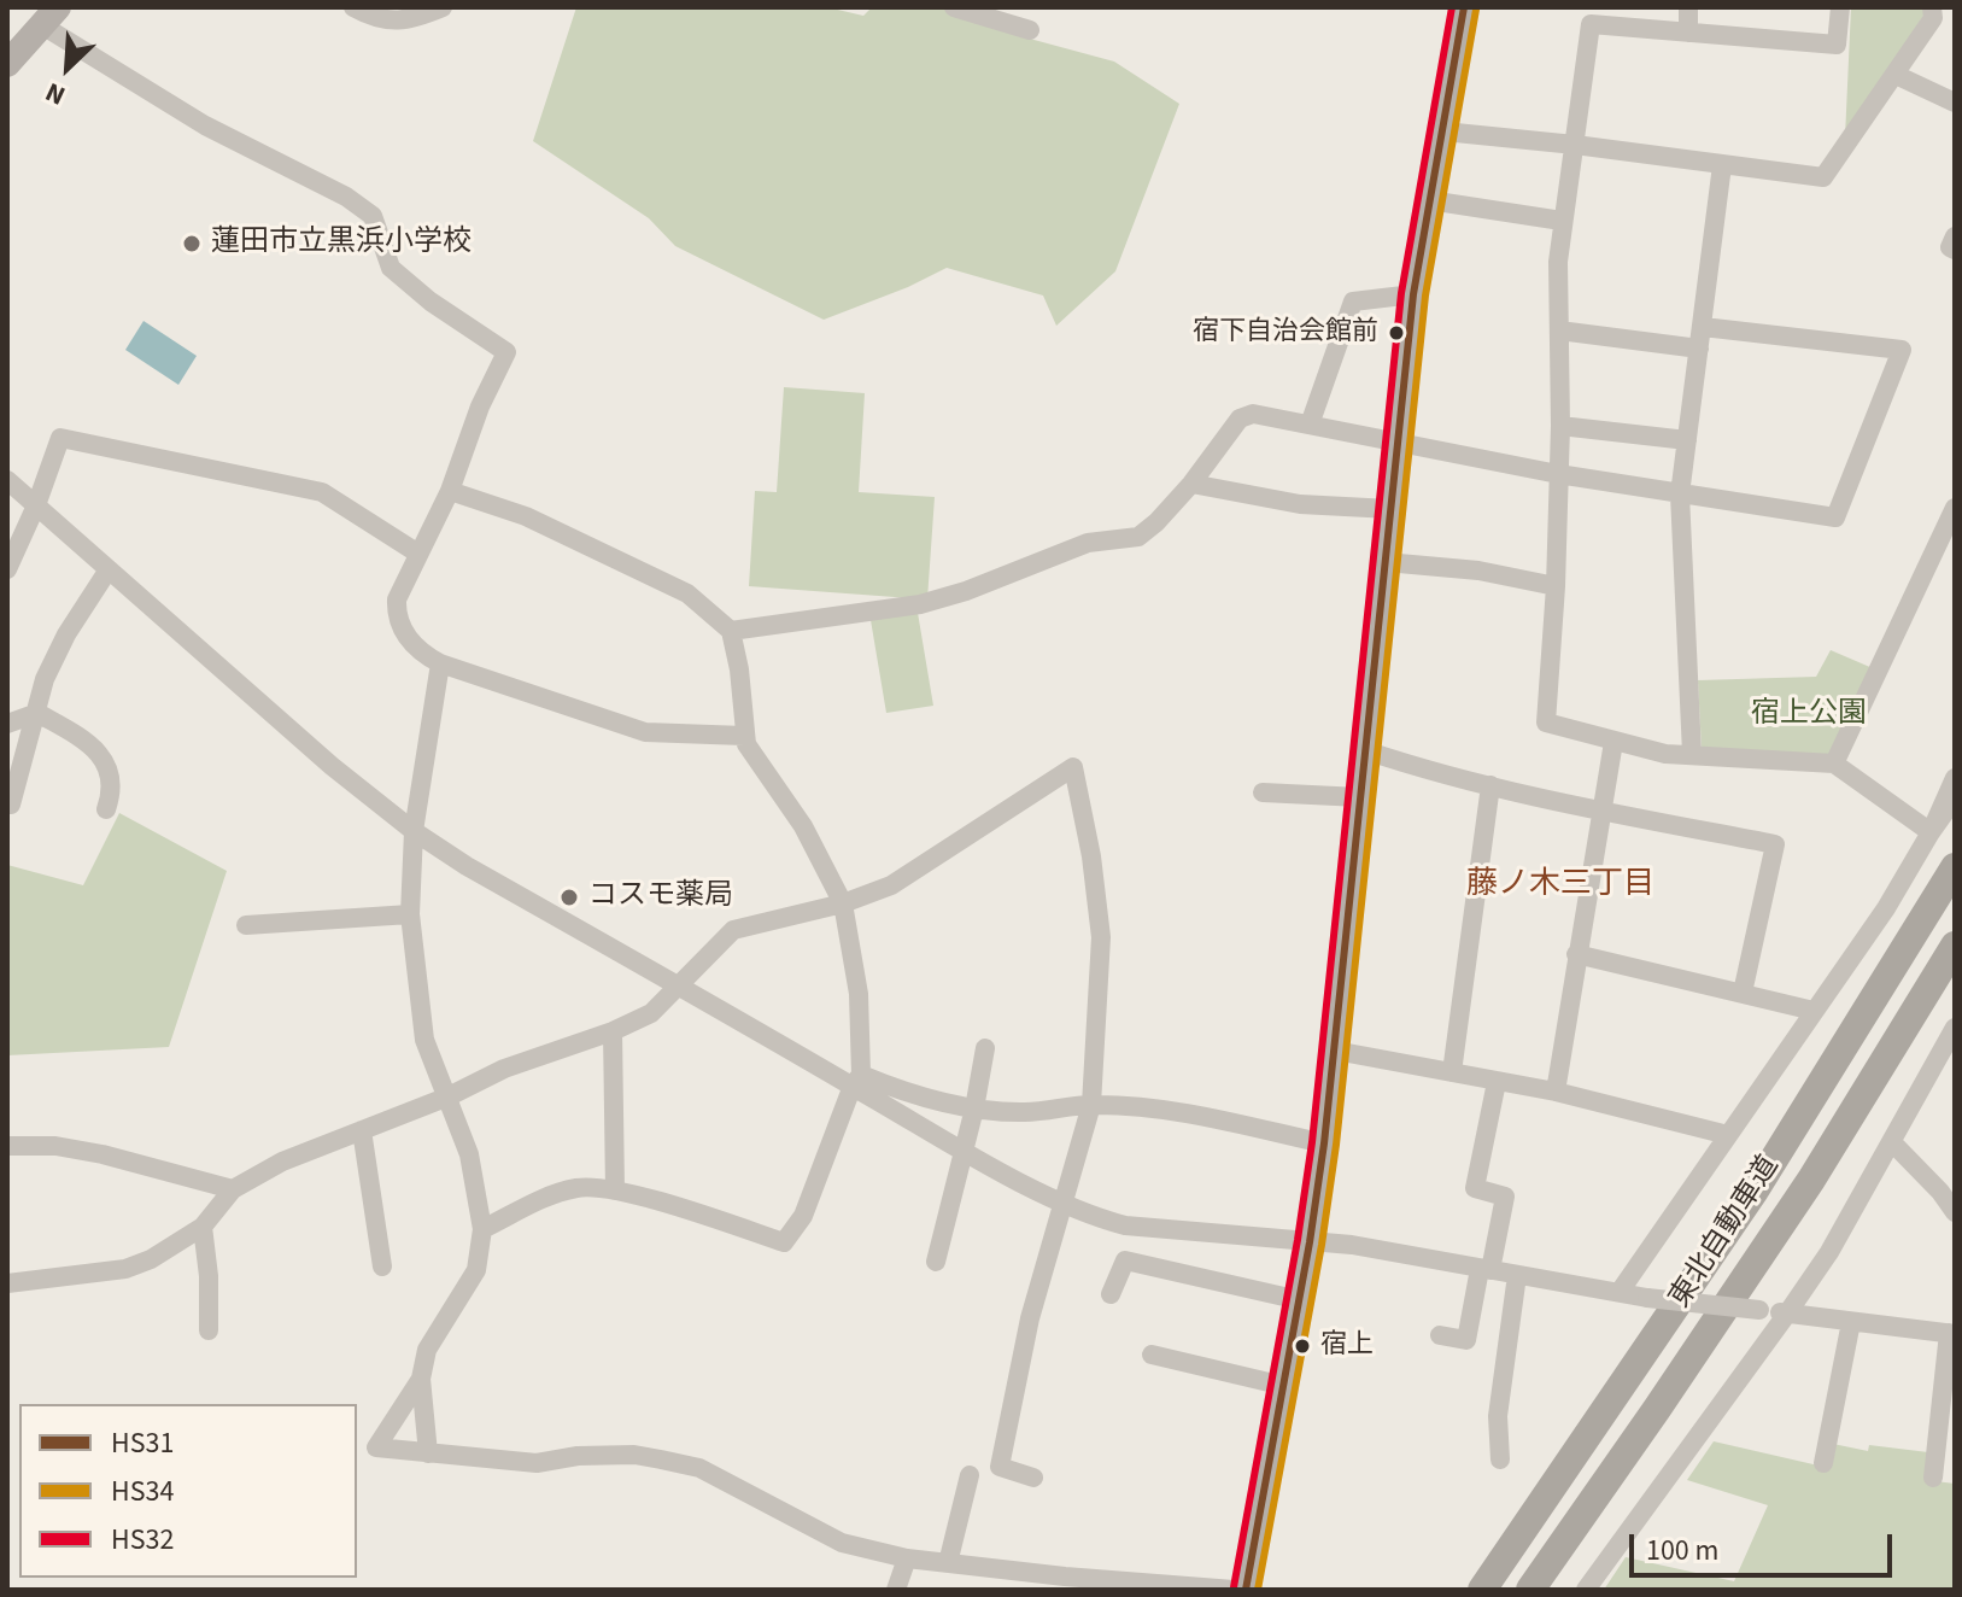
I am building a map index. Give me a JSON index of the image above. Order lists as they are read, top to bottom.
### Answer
{
  "streets": {
    "highway": ["東北自動車道"]
  },
  "districts": ["藤ノ木三丁目"],
  "parks": ["宿上公園"],
  "places": [
    "蓮田市立黒浜小学校",
    "宿下自治会館前",
    "コスモ薬局",
    "宿上"
  ],
  "lines": ["transit line HS31", "transit line HS32", "transit line HS34"],
  "legend": ["HS31", "HS34", "HS32"],
  "scale_bar": "100 m",
  "north": "bottom left"
}
